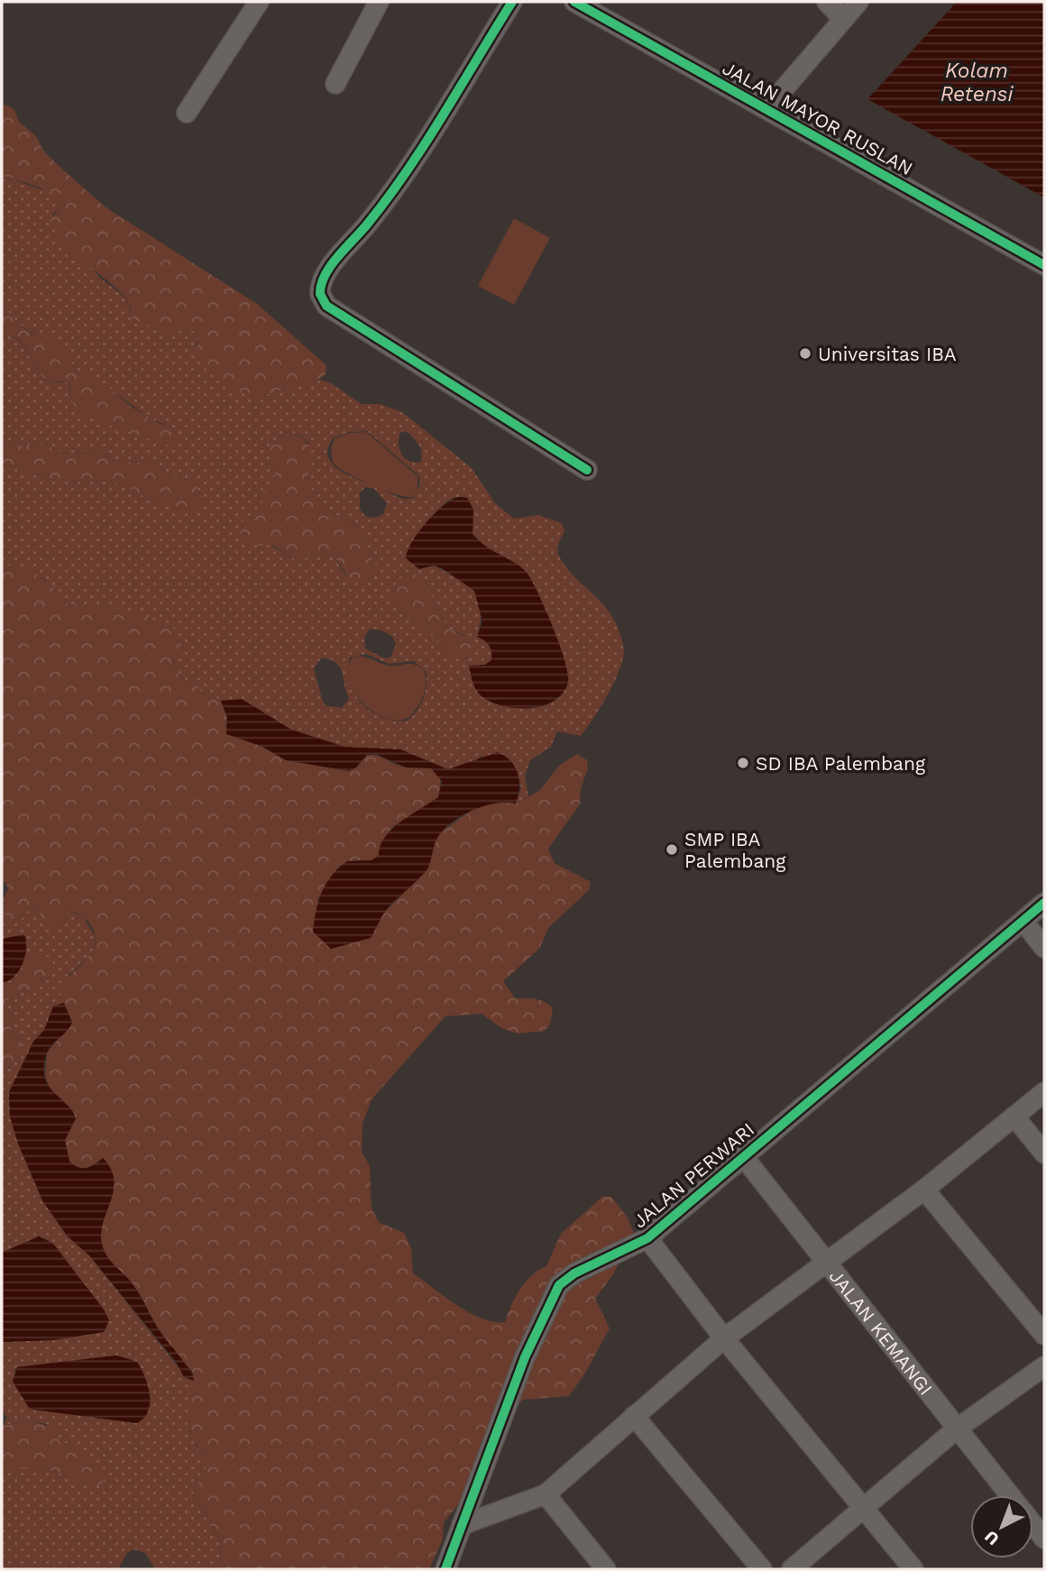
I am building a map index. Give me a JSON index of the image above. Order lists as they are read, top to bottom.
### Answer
{
  "streets": {
    "street": ["JALAN MAYOR RUSLAN", "JALAN PERWARI", "JALAN KEMANGI"]
  },
  "crossings": [
    ["JALAN PERWARI", "JALAN KEMANGI"]
  ],
  "water": ["Kolam Retensi"],
  "places": ["Universitas IBA", "SD IBA Palembang", "SMP IBA Palembang"],
  "north": "bottom left"
}
